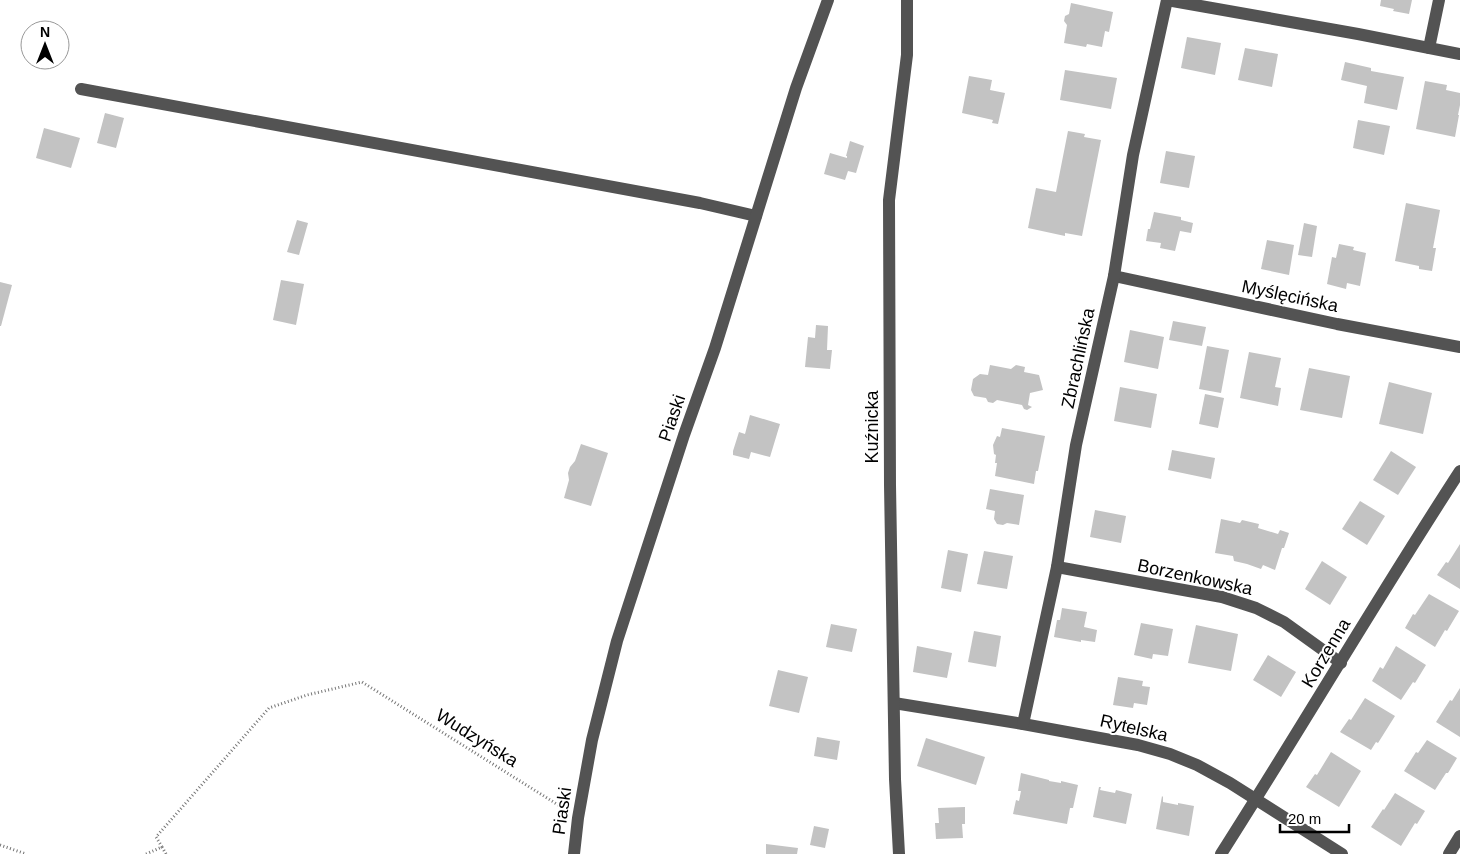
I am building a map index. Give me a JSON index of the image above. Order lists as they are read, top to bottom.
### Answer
{
  "streets": {
    "street": [
      "Myślęcińska",
      "Zbrachlińska",
      "Piaski",
      "Kuźnicka",
      "Borzenkowska",
      "Korzenna",
      "Rytelska"
    ],
    "path": ["Wudzyńska"]
  },
  "crossings": [
    ["Myślęcińska", "Zbrachlińska"],
    ["Zbrachlińska", "Borzenkowska"],
    ["Zbrachlińska", "Rytelska"],
    ["Piaski", "Wudzyńska"],
    ["Kuźnicka", "Rytelska"],
    ["Borzenkowska", "Korzenna"],
    ["Korzenna", "Rytelska"]
  ],
  "scale_bar": "20 m",
  "north": "top"
}
